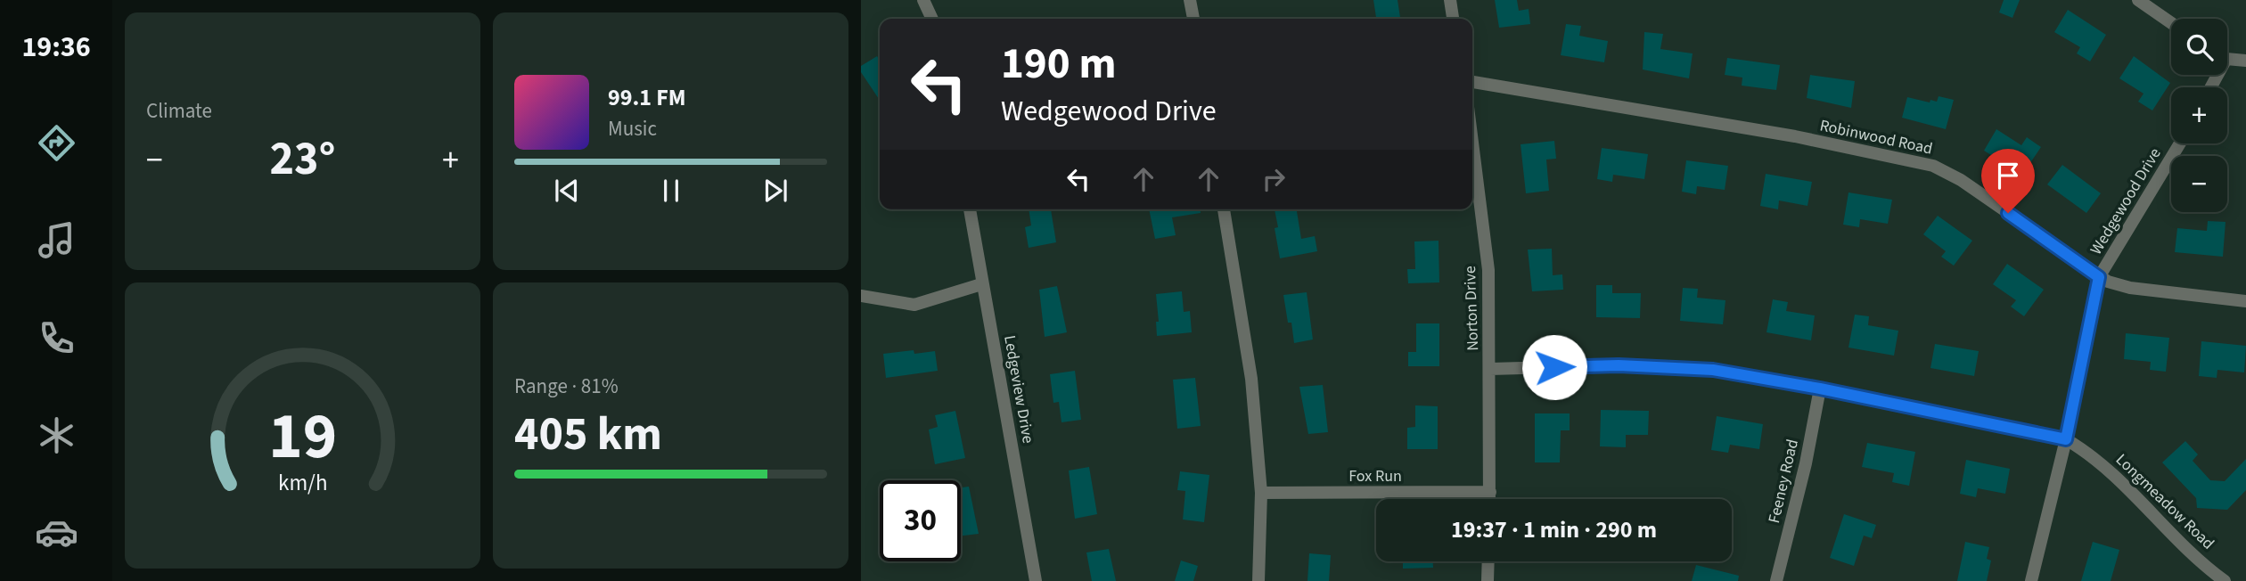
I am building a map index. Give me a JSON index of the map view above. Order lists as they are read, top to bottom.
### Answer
{
  "streets": {
    "street": [
      "Robinwood Road",
      "Wedgewood Drive",
      "Norton Drive",
      "Ledgeview Drive",
      "Fox Run",
      "Feeney Road",
      "Longmeadow Road"
    ]
  },
  "crossings": [
    ["Robinwood Road", "Wedgewood Drive"],
    ["Wedgewood Drive", "Longmeadow Road"],
    ["Norton Drive", "Fox Run"],
    ["Norton Drive", "Longmeadow Road"],
    ["Feeney Road", "Longmeadow Road"]
  ],
  "page": {
    "tabs": "19:36",
    "tile": [
      "Climate",
      ["Range · 81%", "405 km"]
    ],
    "map_buttons": ["+", "−"],
    "turn": ["190 m", "Wedgewood Drive"],
    "song": ["99.1 FM", "Music"],
    "heat": ["−", "23°", "+"],
    "limit": "30",
    "trip": "19:37 · 1 min · 290 m",
    "gauge": ["19", "km/h"]
  }
}
